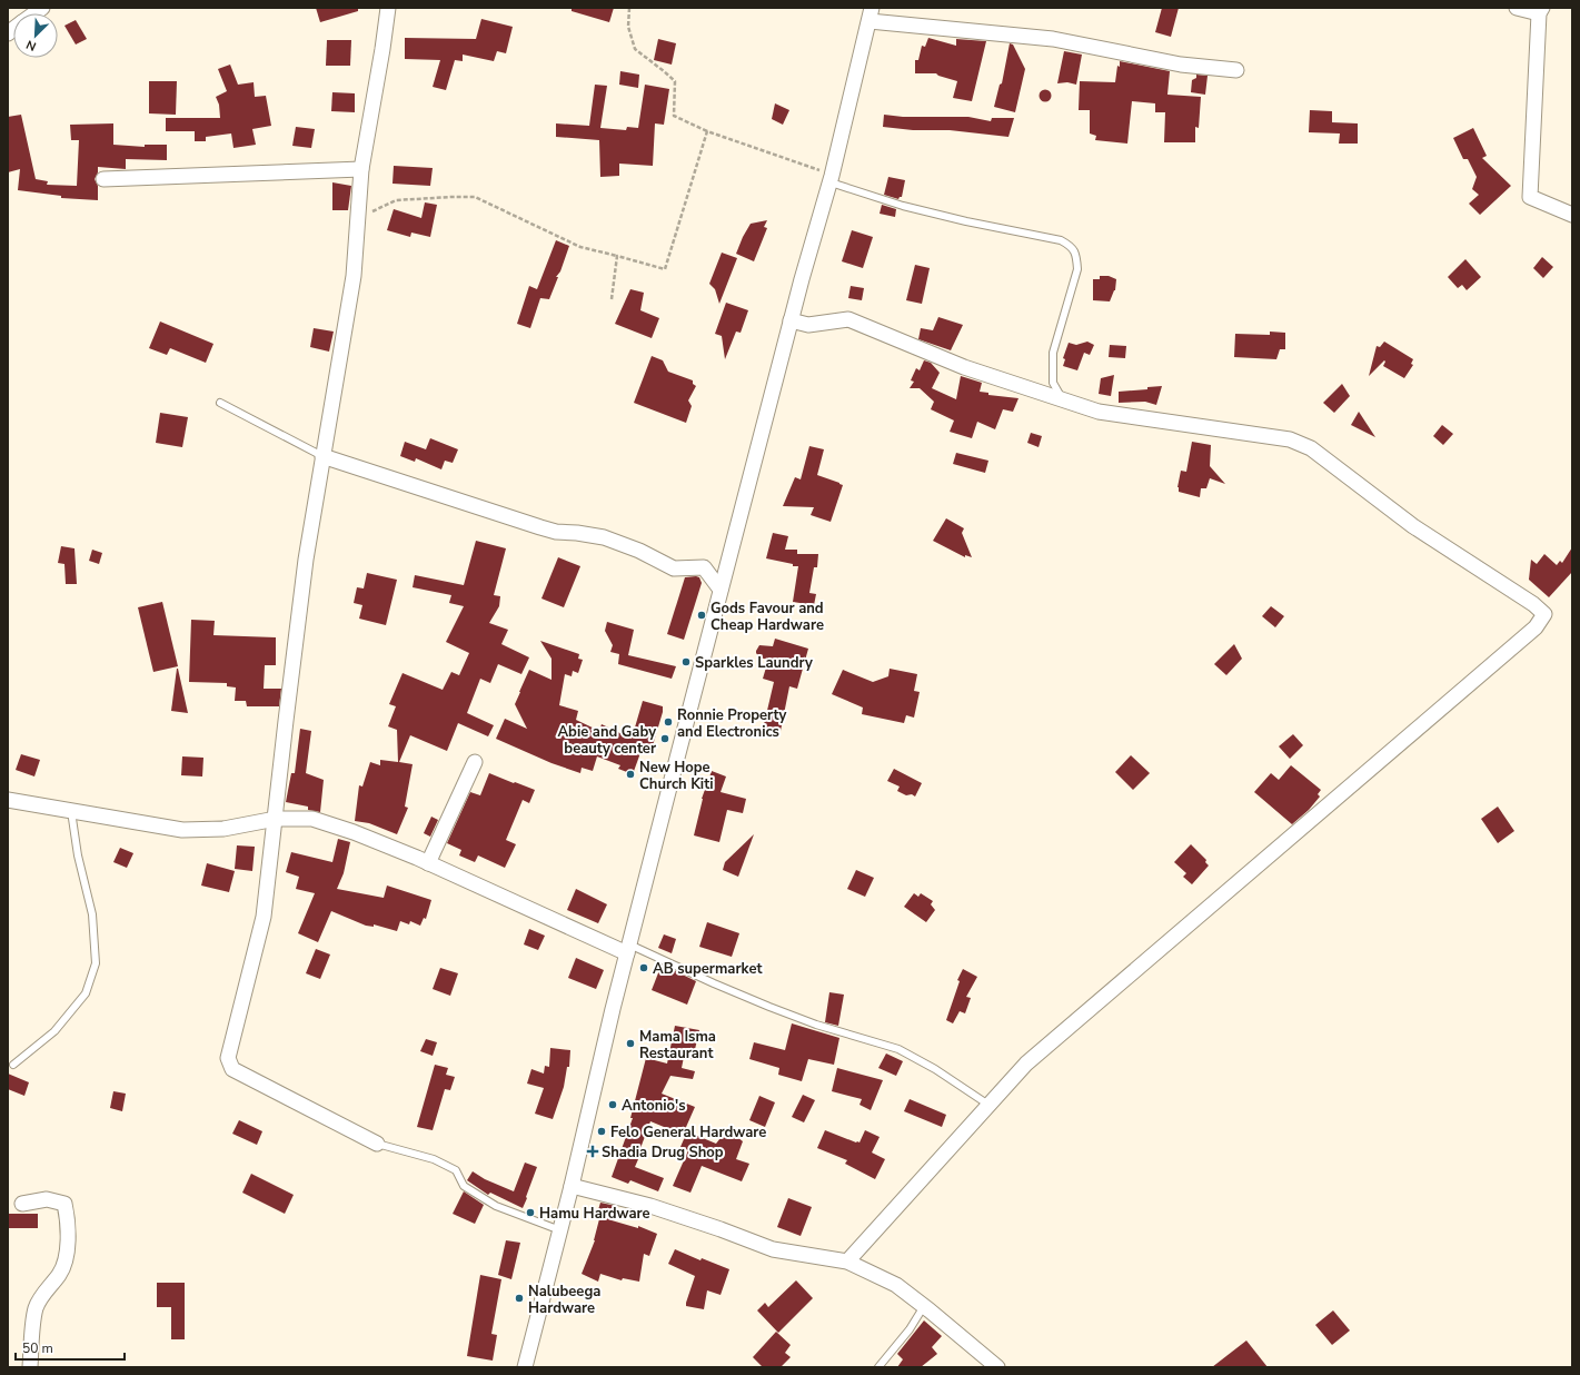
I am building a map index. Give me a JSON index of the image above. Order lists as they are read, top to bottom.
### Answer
{
  "places": {
    "other": [
      "Gods Favour and Cheap Hardware",
      "Sparkles Laundry",
      "Ronnie Property and Electronics",
      "Abie and Gaby beauty center",
      "New Hope Church Kiti",
      "AB supermarket",
      "Mama Isma Restaurant",
      "Antonio's",
      "Felo General Hardware",
      "Hamu Hardware",
      "Nalubeega Hardware"
    ],
    "health": ["Shadia Drug Shop"]
  },
  "scale_bar": "50 m",
  "north": "bottom left"
}
